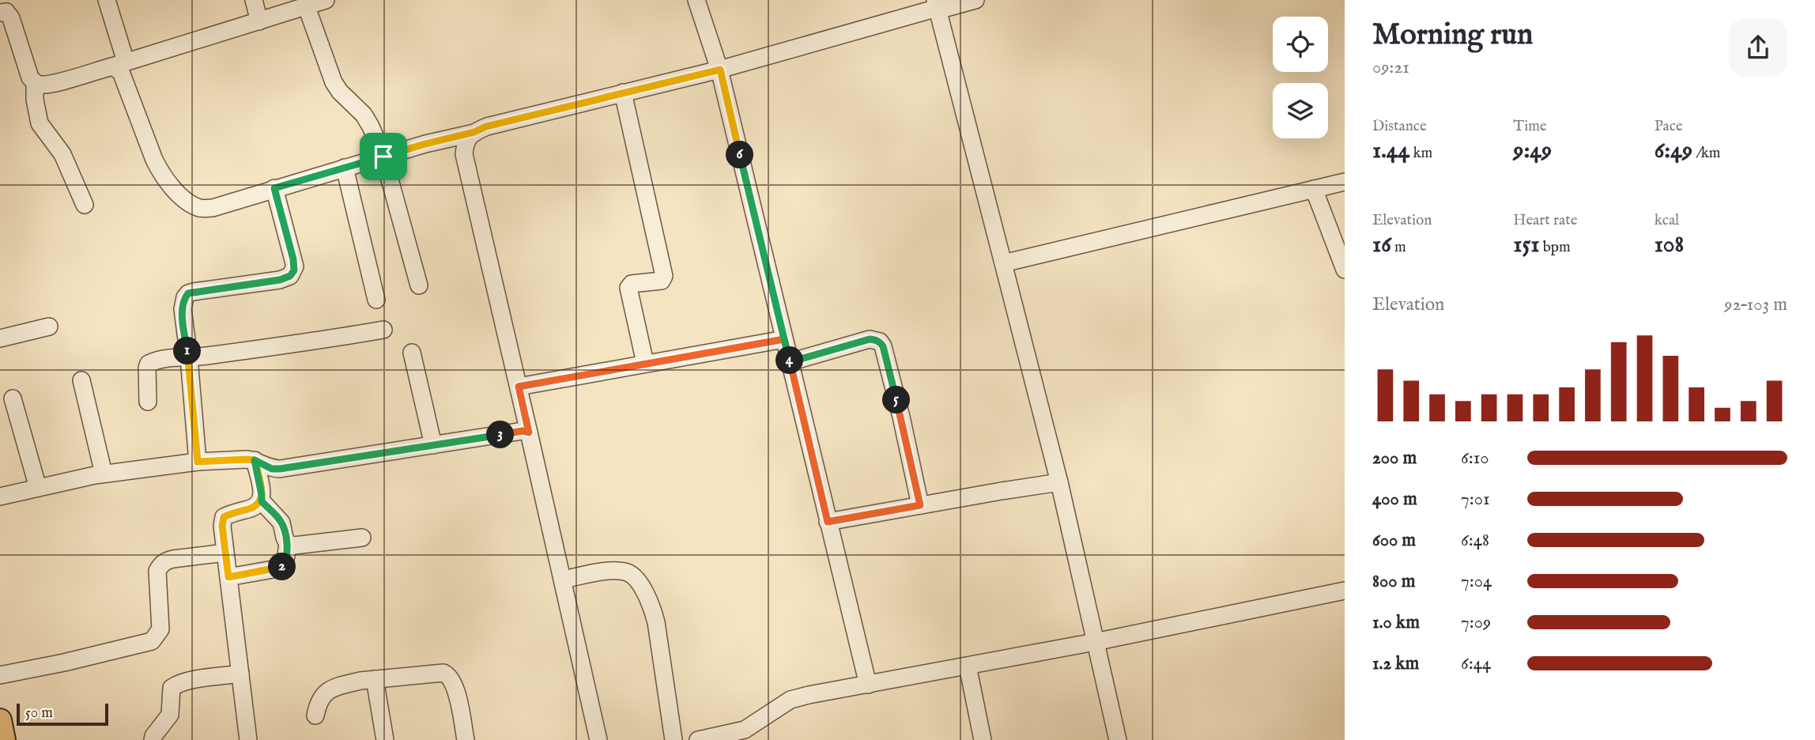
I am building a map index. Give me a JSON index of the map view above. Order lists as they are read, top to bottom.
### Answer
{
  "scale_bar": "50 m",
  "page": {
    "heading": ["Morning run", "09:21"],
    "stats": [
      ["Distance", "1.44 km"],
      ["Time", "9:49"],
      ["Pace", "6:49 /km"],
      ["Elevation", "16 m"],
      ["Heart rate", "151 bpm"],
      ["kcal", "108"]
    ],
    "pins": [
      "6",
      "1",
      "4",
      "5",
      "3",
      "2"
    ],
    "chart": ["Elevation", "92–103 m"],
    "list": [
      {
        "name": "200 m",
        "note": "6:10"
      },
      {
        "name": "400 m",
        "note": "7:01"
      },
      {
        "name": "600 m",
        "note": "6:48"
      },
      {
        "name": "800 m",
        "note": "7:04"
      },
      {
        "name": "1.0 km",
        "note": "7:09"
      },
      {
        "name": "1.2 km",
        "note": "6:44"
      }
    ],
    "scale": "50 m"
  }
}
